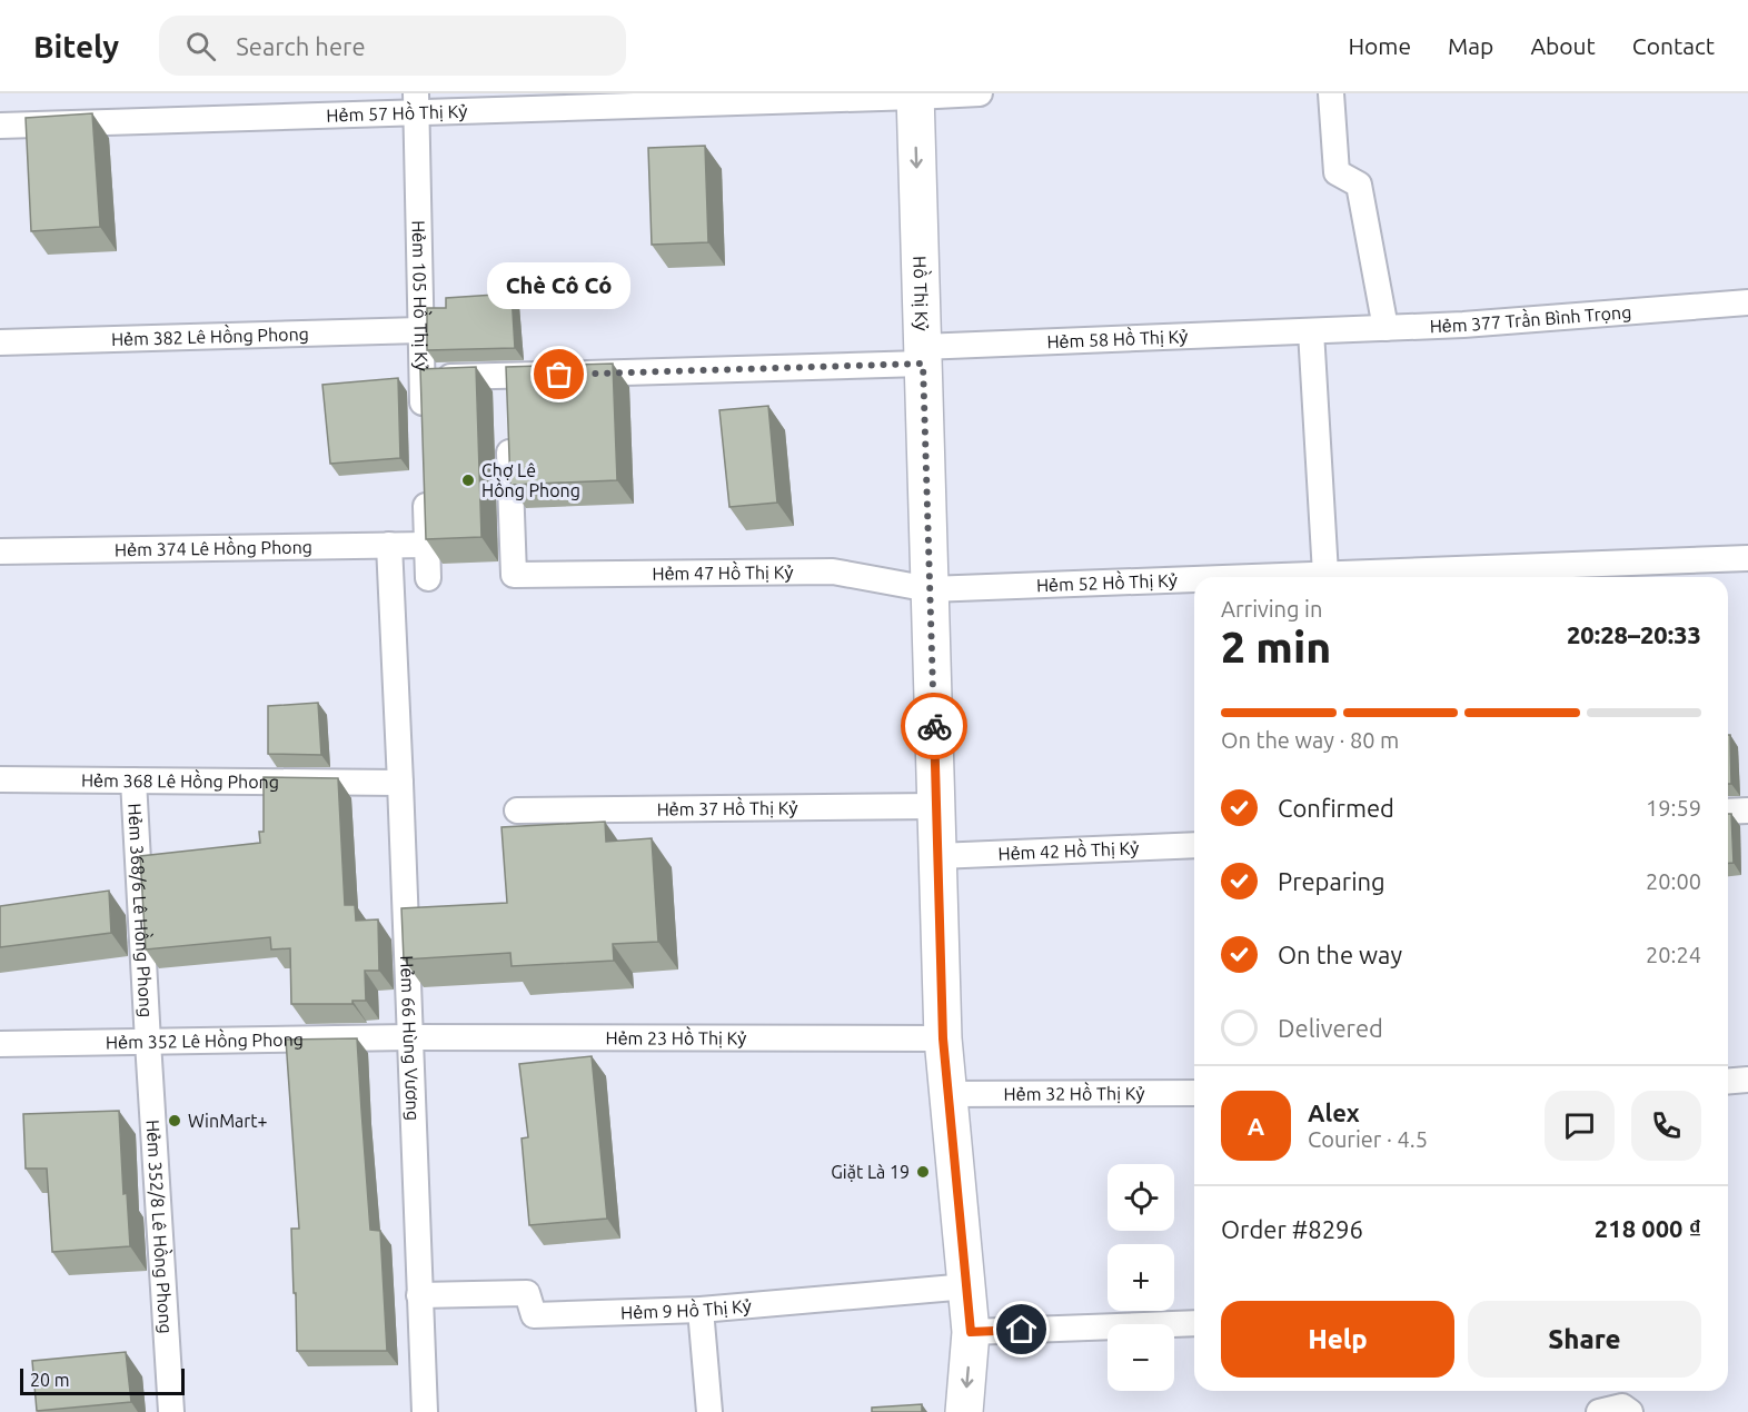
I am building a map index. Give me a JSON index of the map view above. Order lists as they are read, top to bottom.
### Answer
{
  "streets": {
    "street": ["Hồ Thị Kỷ"],
    "lane": [
      "Hẻm 57 Hồ Thị Kỷ",
      "Hẻm 105 Hồ Thị Kỷ",
      "Hẻm 377 Trần Bình Trọng",
      "Hẻm 382 Lê Hồng Phong",
      "Hẻm 58 Hồ Thị Kỷ",
      "Hẻm 374 Lê Hồng Phong",
      "Hẻm 47 Hồ Thị Kỷ",
      "Hẻm 52 Hồ Thị Kỷ",
      "Hẻm 368 Lê Hồng Phong",
      "Hẻm 37 Hồ Thị Kỷ",
      "Hẻm 42 Hồ Thị Kỷ",
      "Hẻm 368/6 Lê Hồng Phong",
      "Hẻm 23 Hồ Thị Kỷ",
      "Hẻm 66 Hùng Vương",
      "Hẻm 352 Lê Hồng Phong",
      "Hẻm 32 Hồ Thị Kỷ",
      "Hẻm 352/8 Lê Hồng Phong",
      "Hẻm 9 Hồ Thị Kỷ"
    ]
  },
  "crossings": [
    ["Hẻm 57 Hồ Thị Kỷ", "Hồ Thị Kỷ"],
    ["Hẻm 57 Hồ Thị Kỷ", "Hẻm 105 Hồ Thị Kỷ"],
    ["Hồ Thị Kỷ", "Hẻm 58 Hồ Thị Kỷ"],
    ["Hồ Thị Kỷ", "Hẻm 47 Hồ Thị Kỷ"],
    ["Hồ Thị Kỷ", "Hẻm 52 Hồ Thị Kỷ"],
    ["Hồ Thị Kỷ", "Hẻm 37 Hồ Thị Kỷ"],
    ["Hồ Thị Kỷ", "Hẻm 42 Hồ Thị Kỷ"],
    ["Hồ Thị Kỷ", "Hẻm 23 Hồ Thị Kỷ"],
    ["Hồ Thị Kỷ", "Hẻm 32 Hồ Thị Kỷ"],
    ["Hồ Thị Kỷ", "Hẻm 9 Hồ Thị Kỷ"],
    ["Hẻm 105 Hồ Thị Kỷ", "Hẻm 382 Lê Hồng Phong"],
    ["Hẻm 105 Hồ Thị Kỷ", "Hẻm 58 Hồ Thị Kỷ"],
    ["Hẻm 377 Trần Bình Trọng", "Hẻm 58 Hồ Thị Kỷ"],
    ["Hẻm 58 Hồ Thị Kỷ", "Hẻm 47 Hồ Thị Kỷ"],
    ["Hẻm 374 Lê Hồng Phong", "Hẻm 66 Hùng Vương"],
    ["Hẻm 47 Hồ Thị Kỷ", "Hẻm 52 Hồ Thị Kỷ"],
    ["Hẻm 368 Lê Hồng Phong", "Hẻm 368/6 Lê Hồng Phong"],
    ["Hẻm 368 Lê Hồng Phong", "Hẻm 66 Hùng Vương"],
    ["Hẻm 368/6 Lê Hồng Phong", "Hẻm 352 Lê Hồng Phong"],
    ["Hẻm 368/6 Lê Hồng Phong", "Hẻm 352/8 Lê Hồng Phong"],
    ["Hẻm 23 Hồ Thị Kỷ", "Hẻm 66 Hùng Vương"],
    ["Hẻm 23 Hồ Thị Kỷ", "Hẻm 352 Lê Hồng Phong"],
    ["Hẻm 66 Hùng Vương", "Hẻm 352 Lê Hồng Phong"],
    ["Hẻm 66 Hùng Vương", "Hẻm 9 Hồ Thị Kỷ"],
    ["Hẻm 352 Lê Hồng Phong", "Hẻm 352/8 Lê Hồng Phong"]
  ],
  "places": [
    "Chè Cô Có",
    "Chợ Lê Hồng Phong",
    "WinMart+",
    "Giặt Là 19"
  ],
  "scale_bar": "20 m",
  "page": {
    "header": "Bitely",
    "search": "Search here",
    "nav": [
      "Home",
      "Map",
      "About",
      "Contact"
    ],
    "bubble": "Chè Cô Có",
    "heading": ["2 min", "Arriving in", "20:28–20:33"],
    "panel": [
      "Alex",
      "Courier · 4.5",
      "Order #8296",
      "218 000 ₫"
    ],
    "bar": "On the way · 80 m",
    "list": [
      ["Confirmed", "19:59"],
      ["Preparing", "20:00"],
      ["On the way", "20:24"],
      "Delivered"
    ],
    "round": "A",
    "map_buttons": ["+", "−"],
    "buttons": ["Help", "Share"],
    "scale": "20 m"
  }
}
